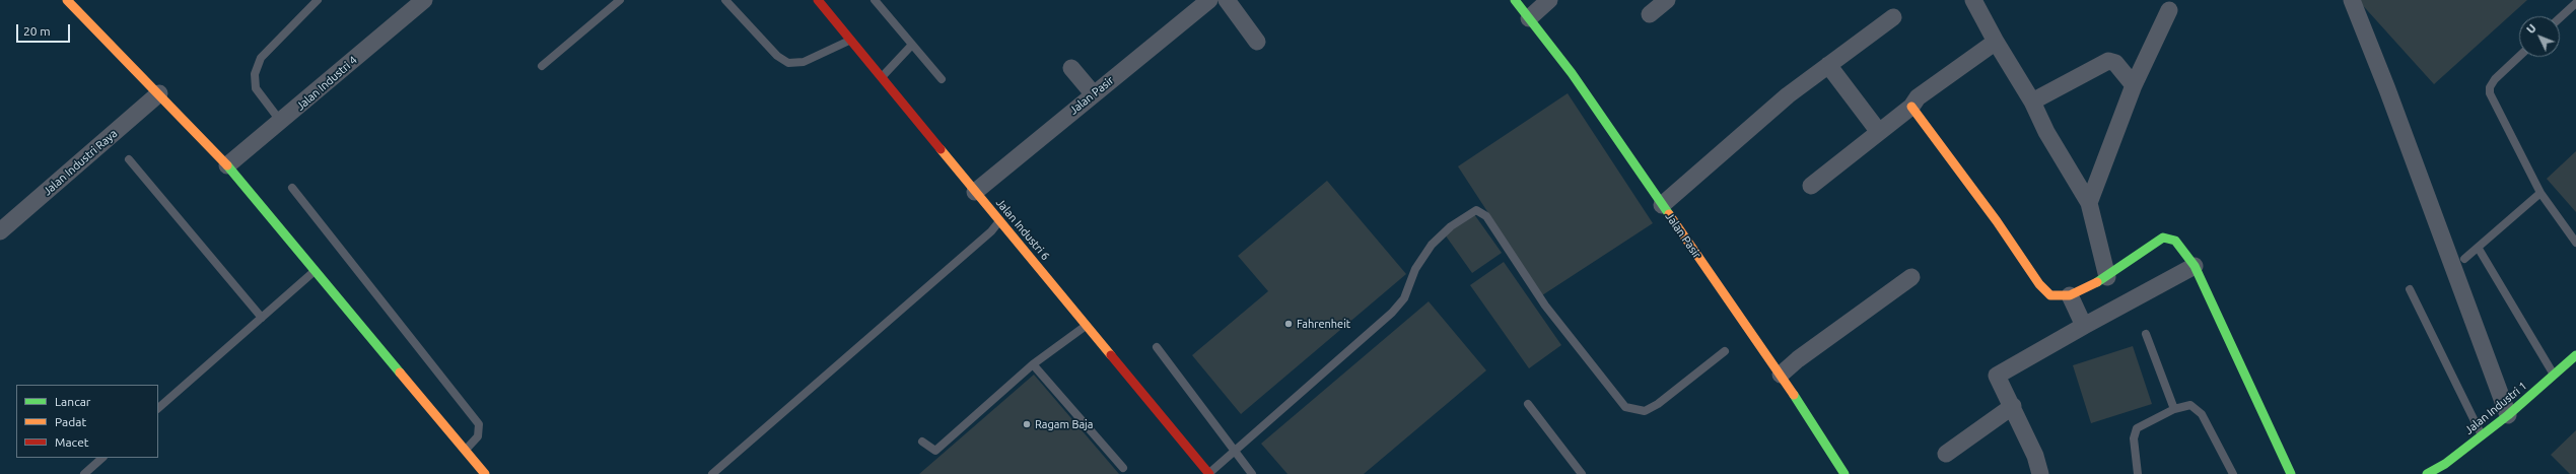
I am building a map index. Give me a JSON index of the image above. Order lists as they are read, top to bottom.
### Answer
{
  "streets": {
    "street": [
      "Jalan Industri 4",
      "Jalan Pasir",
      "Jalan Industri Raya",
      "Jalan Industri 6",
      "Jalan Industri 1"
    ]
  },
  "crossings": [
    ["Jalan Pasir", "Jalan Industri 6"]
  ],
  "places": ["Fahrenheit", "Ragam Baja"],
  "legend": ["Lancar", "Padat", "Macet"],
  "scale_bar": "20 m",
  "north": "top left"
}
